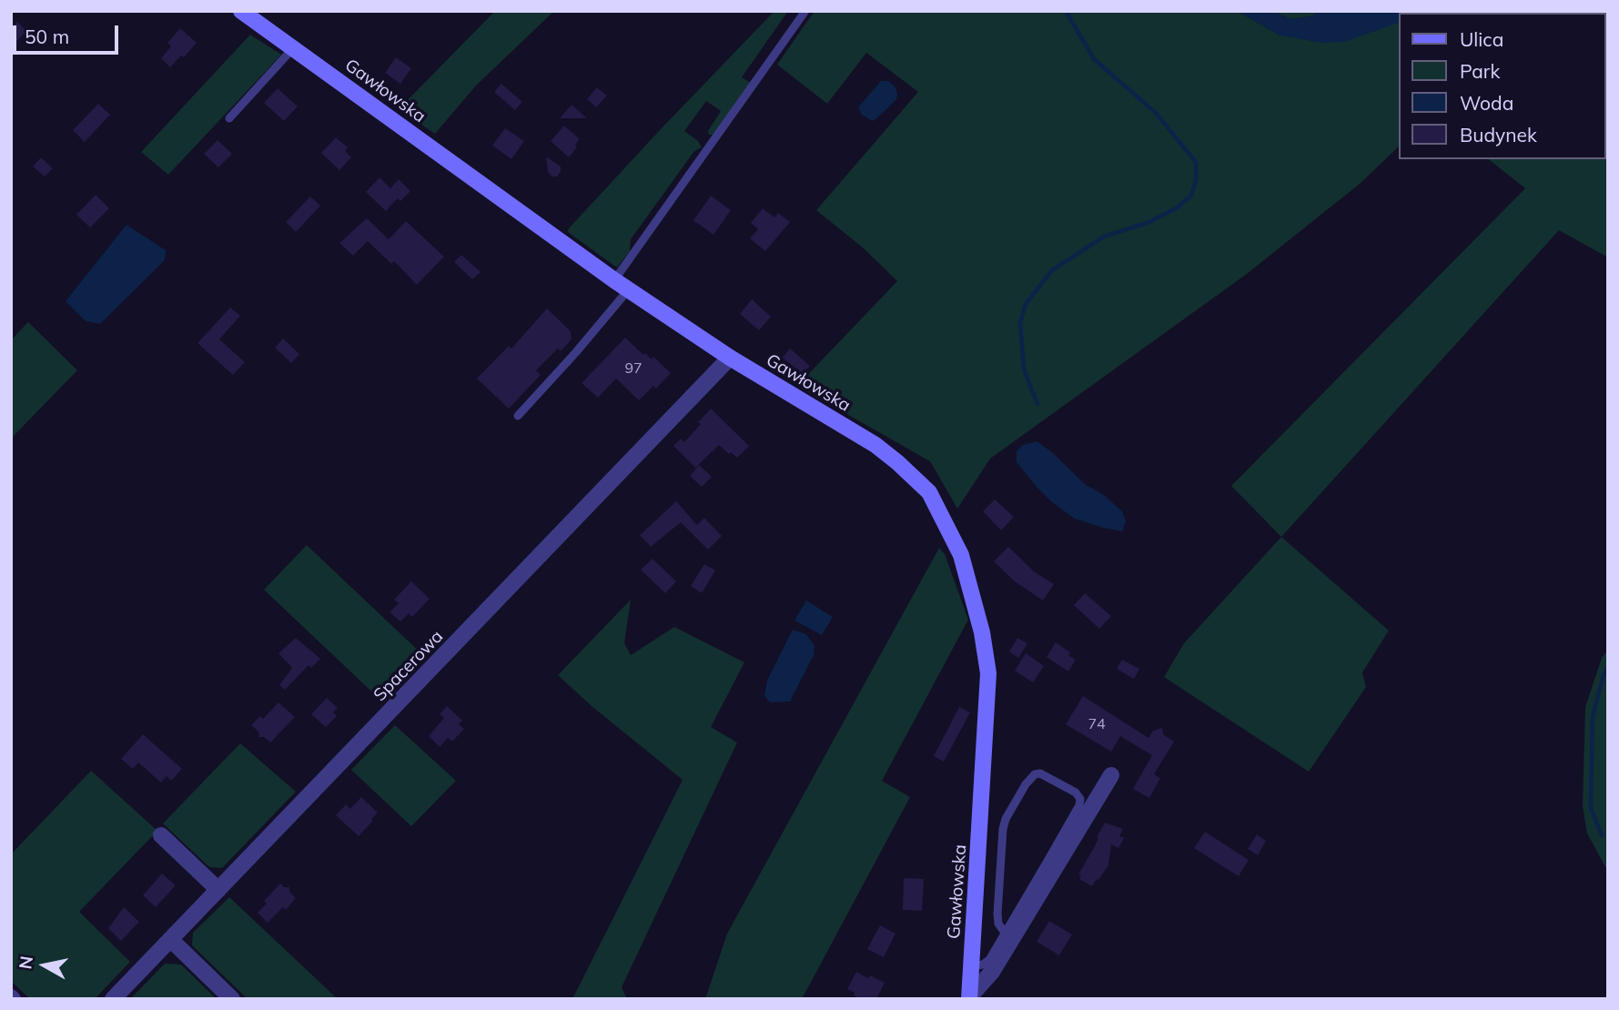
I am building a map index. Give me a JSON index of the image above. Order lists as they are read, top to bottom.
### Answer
{
  "streets": {
    "street": ["Gawłowska", "Spacerowa"]
  },
  "crossings": [
    ["Gawłowska", "Spacerowa"]
  ],
  "house_numbers": ["97", "74"],
  "legend": [
    "Ulica",
    "Park",
    "Woda",
    "Budynek"
  ],
  "scale_bar": "50 m",
  "north": "left"
}
